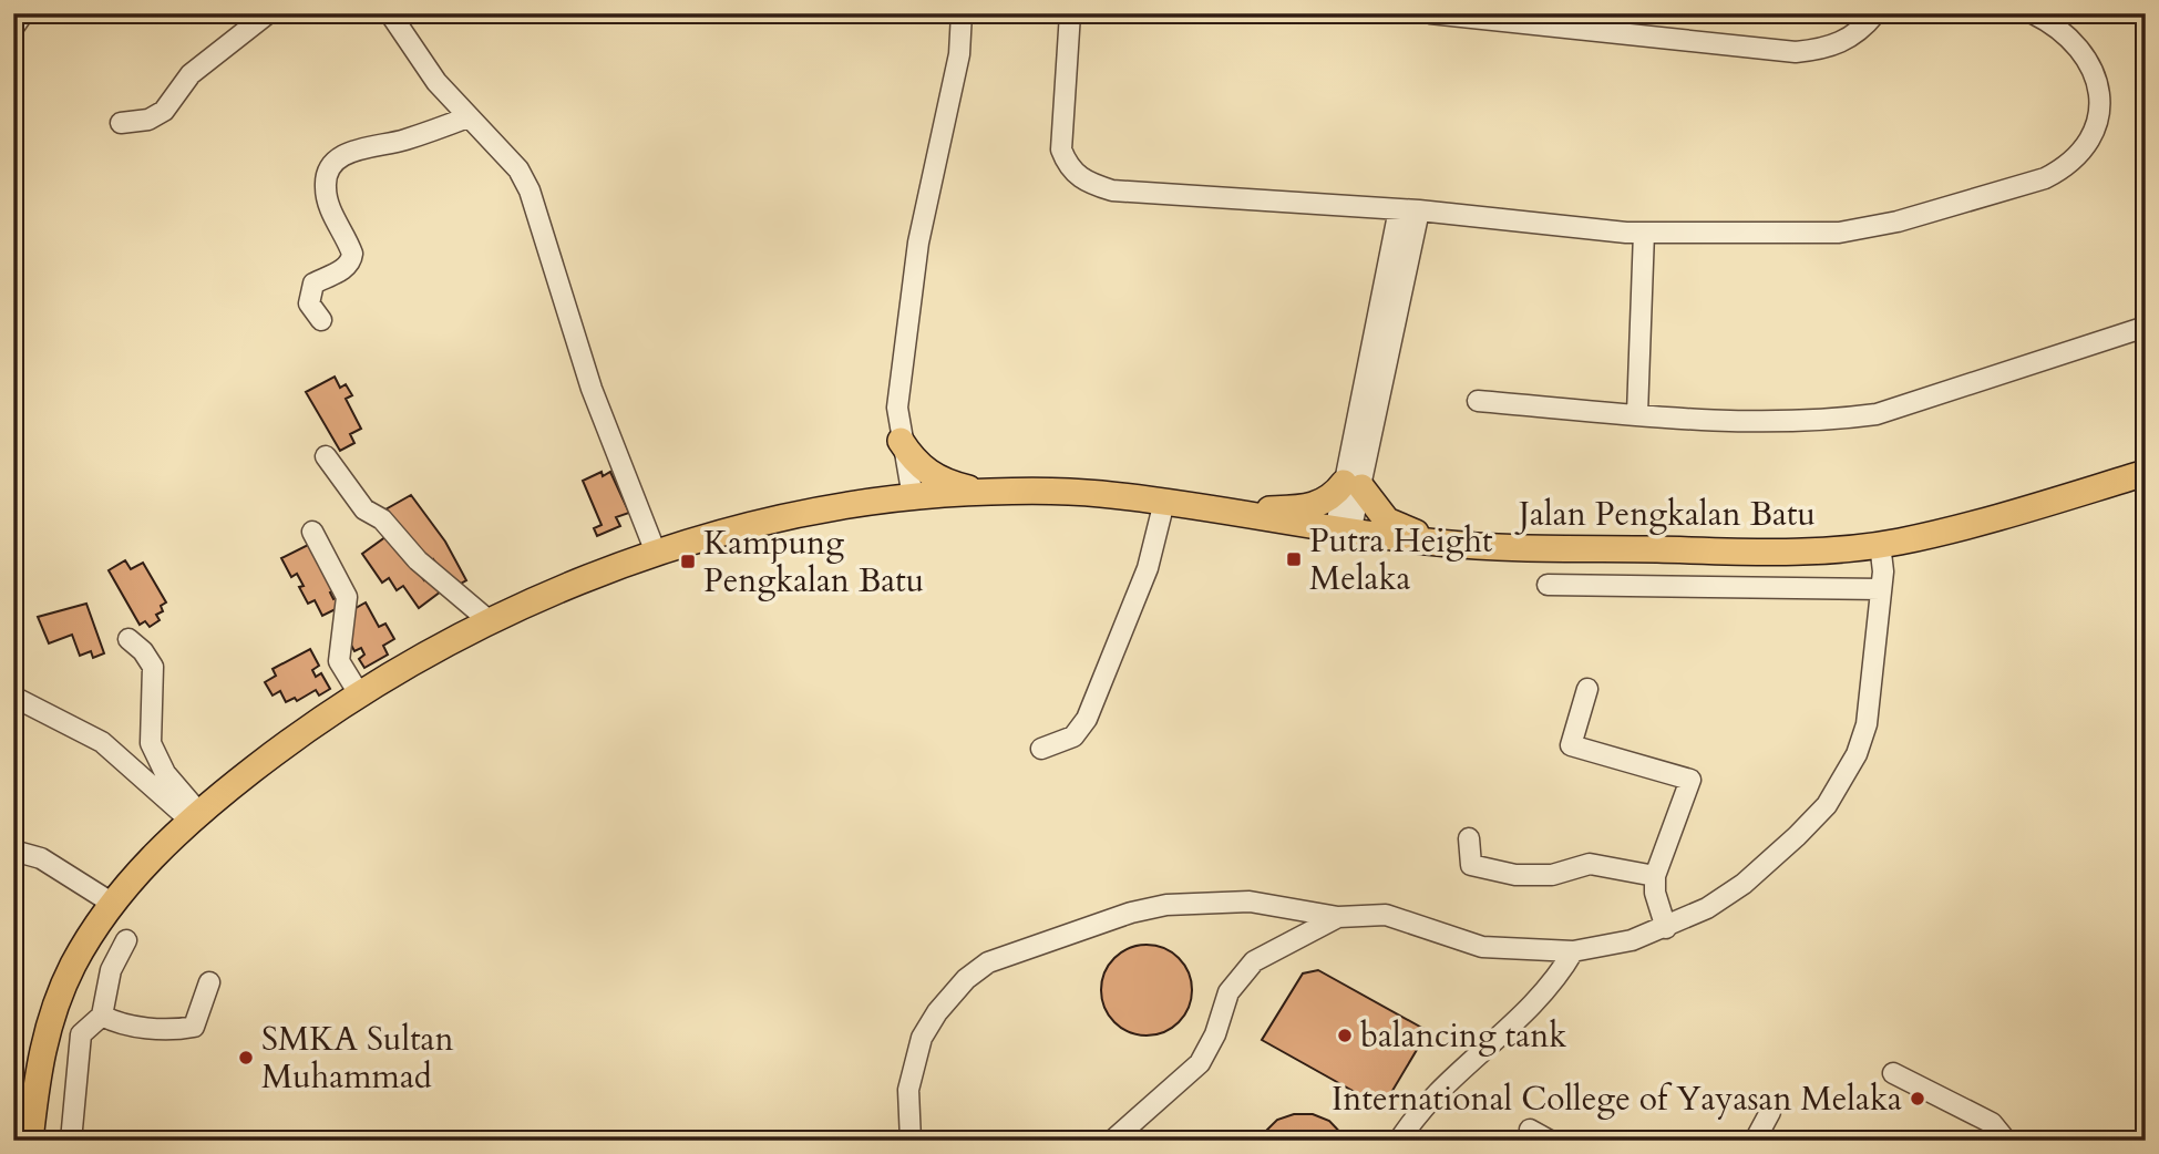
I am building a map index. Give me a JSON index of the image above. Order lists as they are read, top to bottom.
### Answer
{
  "streets": {
    "main road": ["Jalan Pengkalan Batu"]
  },
  "places": {
    "transit": ["Putra Height Melaka", "Kampung Pengkalan Batu"],
    "other": ["balancing tank", "SMKA Sultan Muhammad", "International College of Yayasan Melaka"]
  }
}
